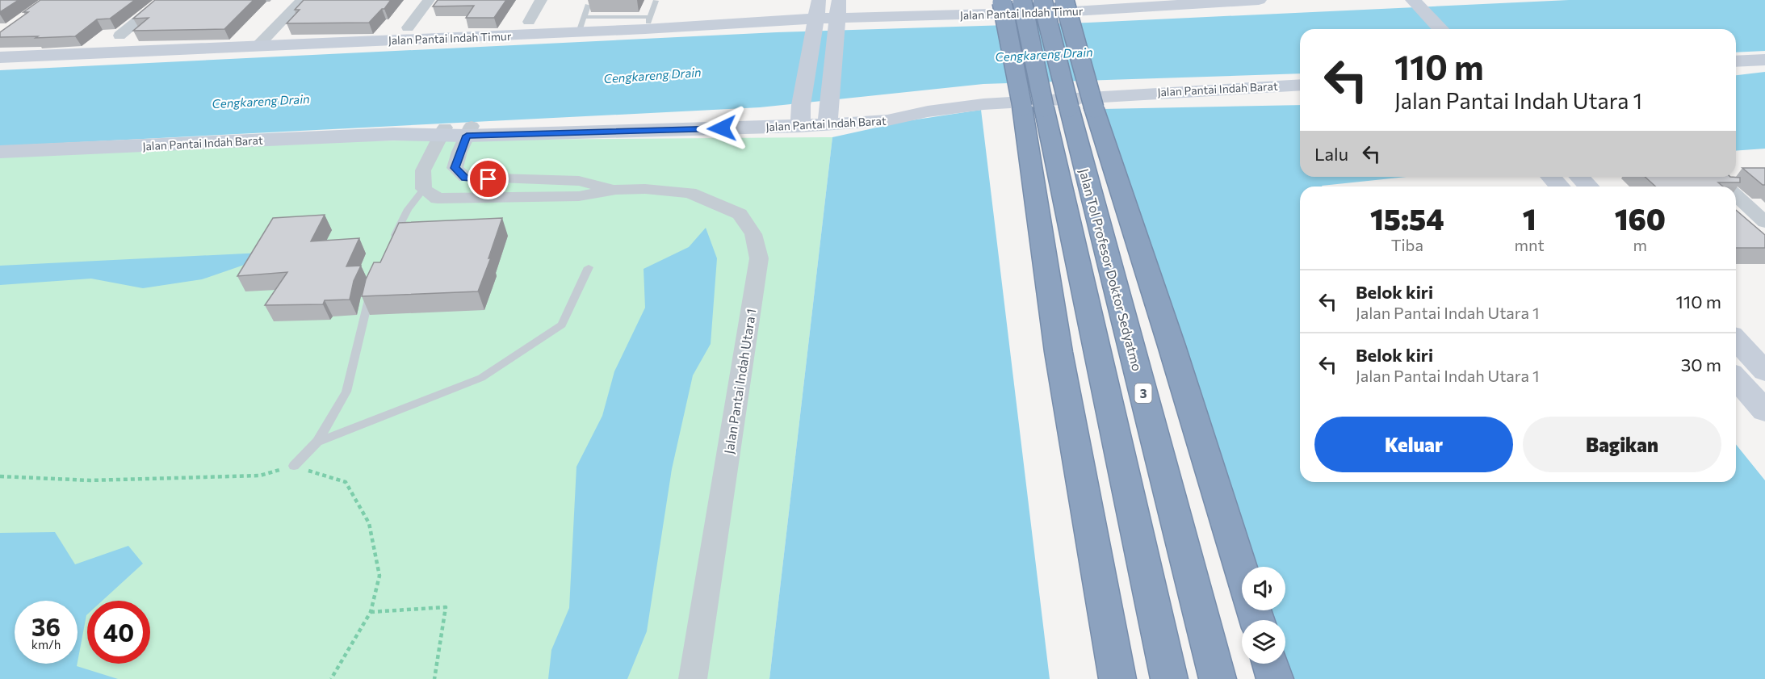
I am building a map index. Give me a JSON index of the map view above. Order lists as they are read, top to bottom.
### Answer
{
  "streets": {
    "highway": ["Jalan Tol Profesor Doktor Sedyatmo", "3"],
    "street": ["Jalan Pantai Indah Timur", "Jalan Pantai Indah Barat", "Jalan Pantai Indah Utara 1"]
  },
  "crossings": [
    ["Jalan Pantai Indah Barat", "Jalan Pantai Indah Utara 1"]
  ],
  "water": ["Cengkareng Drain"],
  "page": {
    "turn": ["110 m", "Jalan Pantai Indah Utara 1"],
    "then": "Lalu",
    "eta": [
      "15:54",
      "Tiba",
      "1",
      "mnt",
      "160",
      "m"
    ],
    "list": [
      {
        "name": "Belok kiri",
        "note": "Jalan Pantai Indah Utara 1",
        "value": "110 m"
      },
      {
        "name": "Belok kiri",
        "note": "Jalan Pantai Indah Utara 1",
        "value": "30 m"
      }
    ],
    "buttons": ["Keluar", "Bagikan"],
    "speed": "36 km/h",
    "limit": "40"
  }
}
